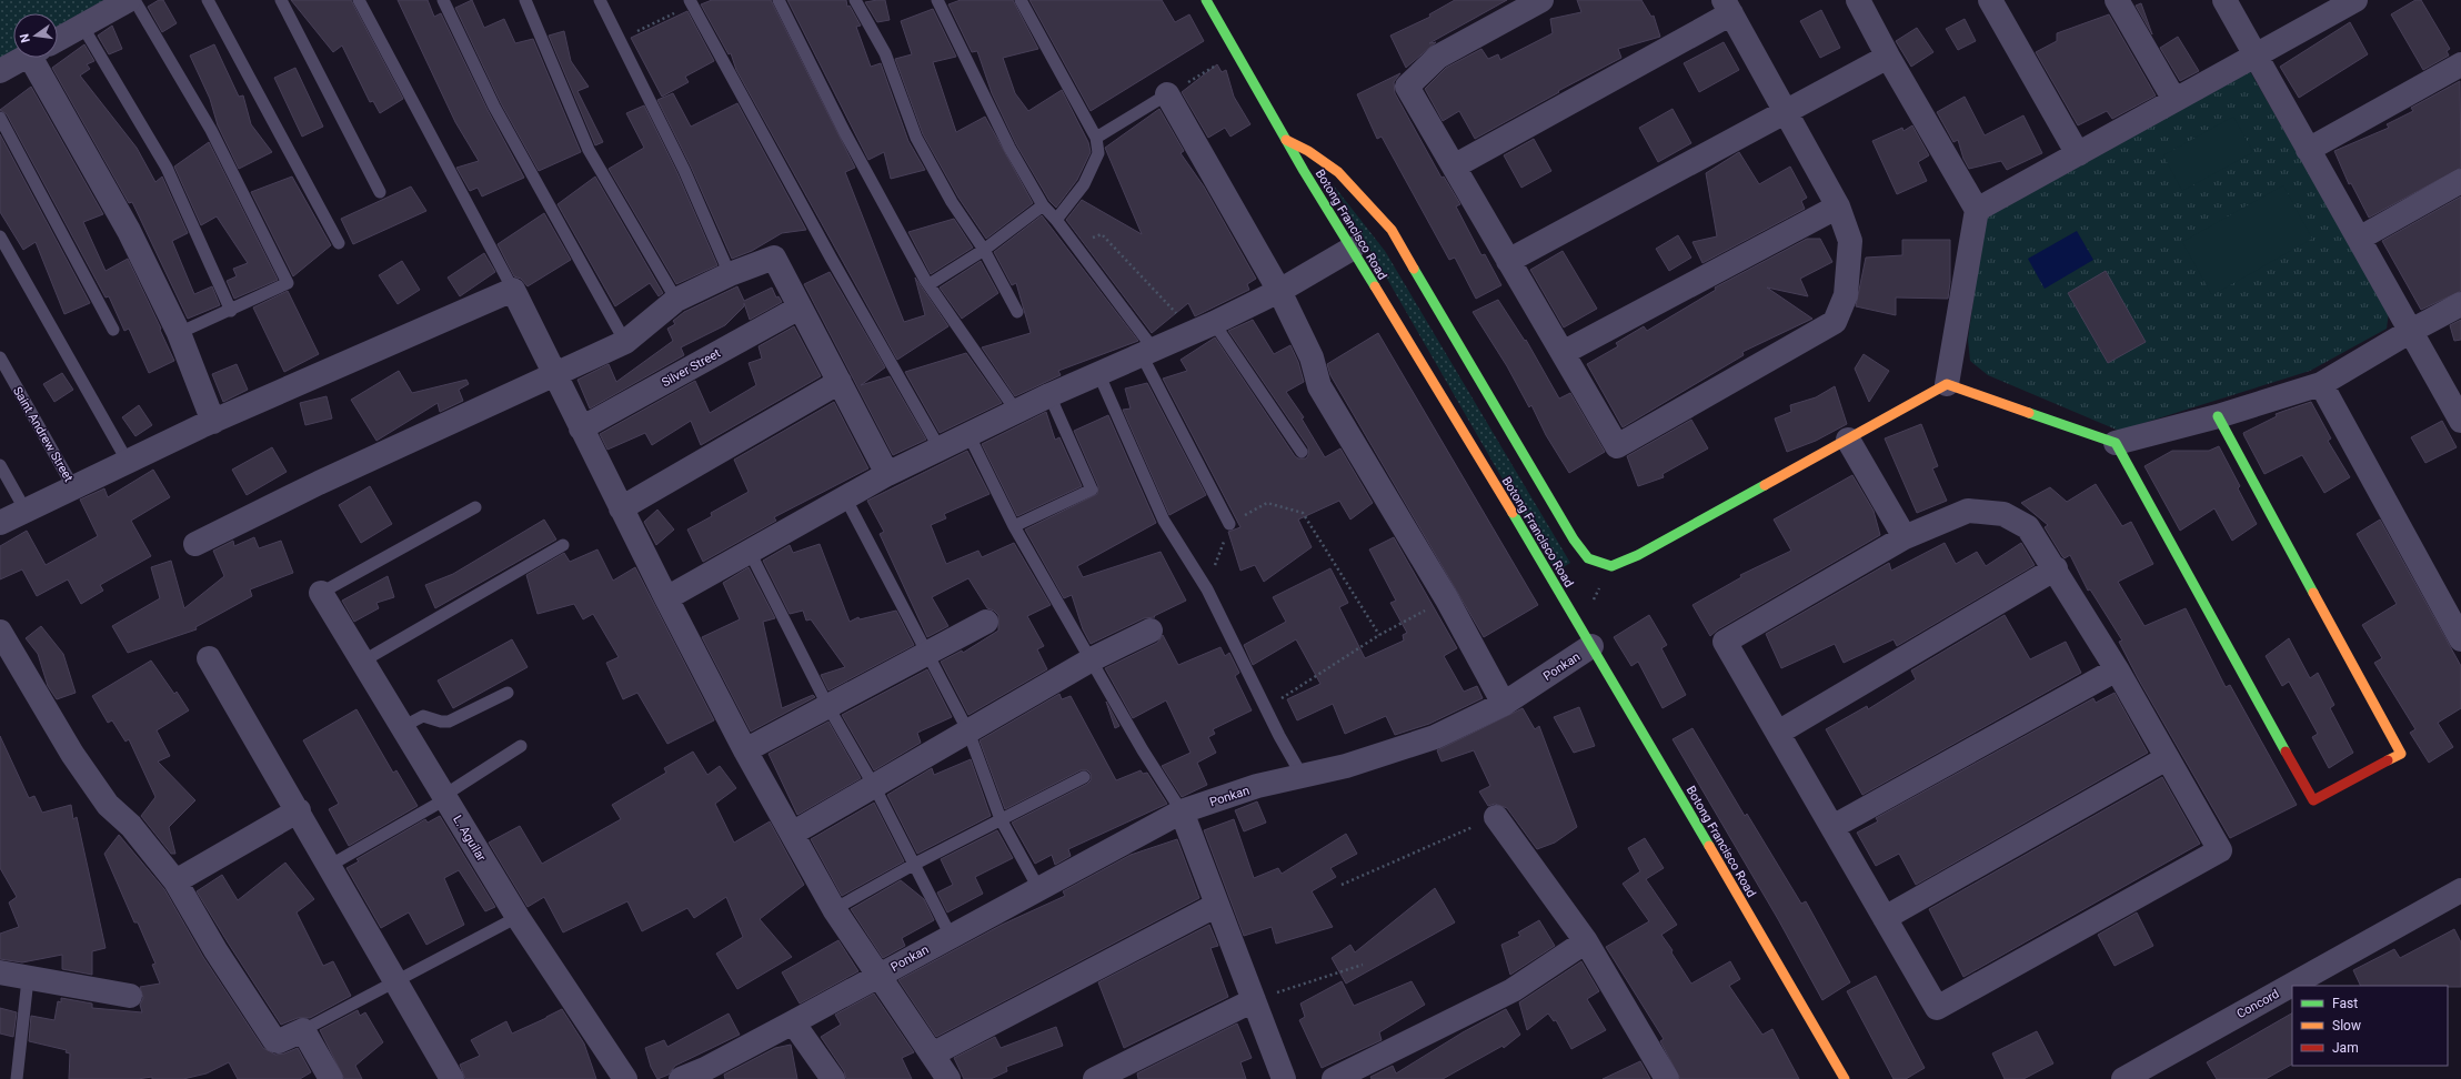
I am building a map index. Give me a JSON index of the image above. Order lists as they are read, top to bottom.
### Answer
{
  "streets": {
    "street": [
      "Botong Francisco Road",
      "Silver Street",
      "Ponkan",
      "L. Aguilar",
      "Concord"
    ],
    "lane": ["Saint Andrew Street"]
  },
  "crossings": [
    ["Botong Francisco Road", "Ponkan"]
  ],
  "legend": ["Fast", "Slow", "Jam"],
  "north": "left"
}
